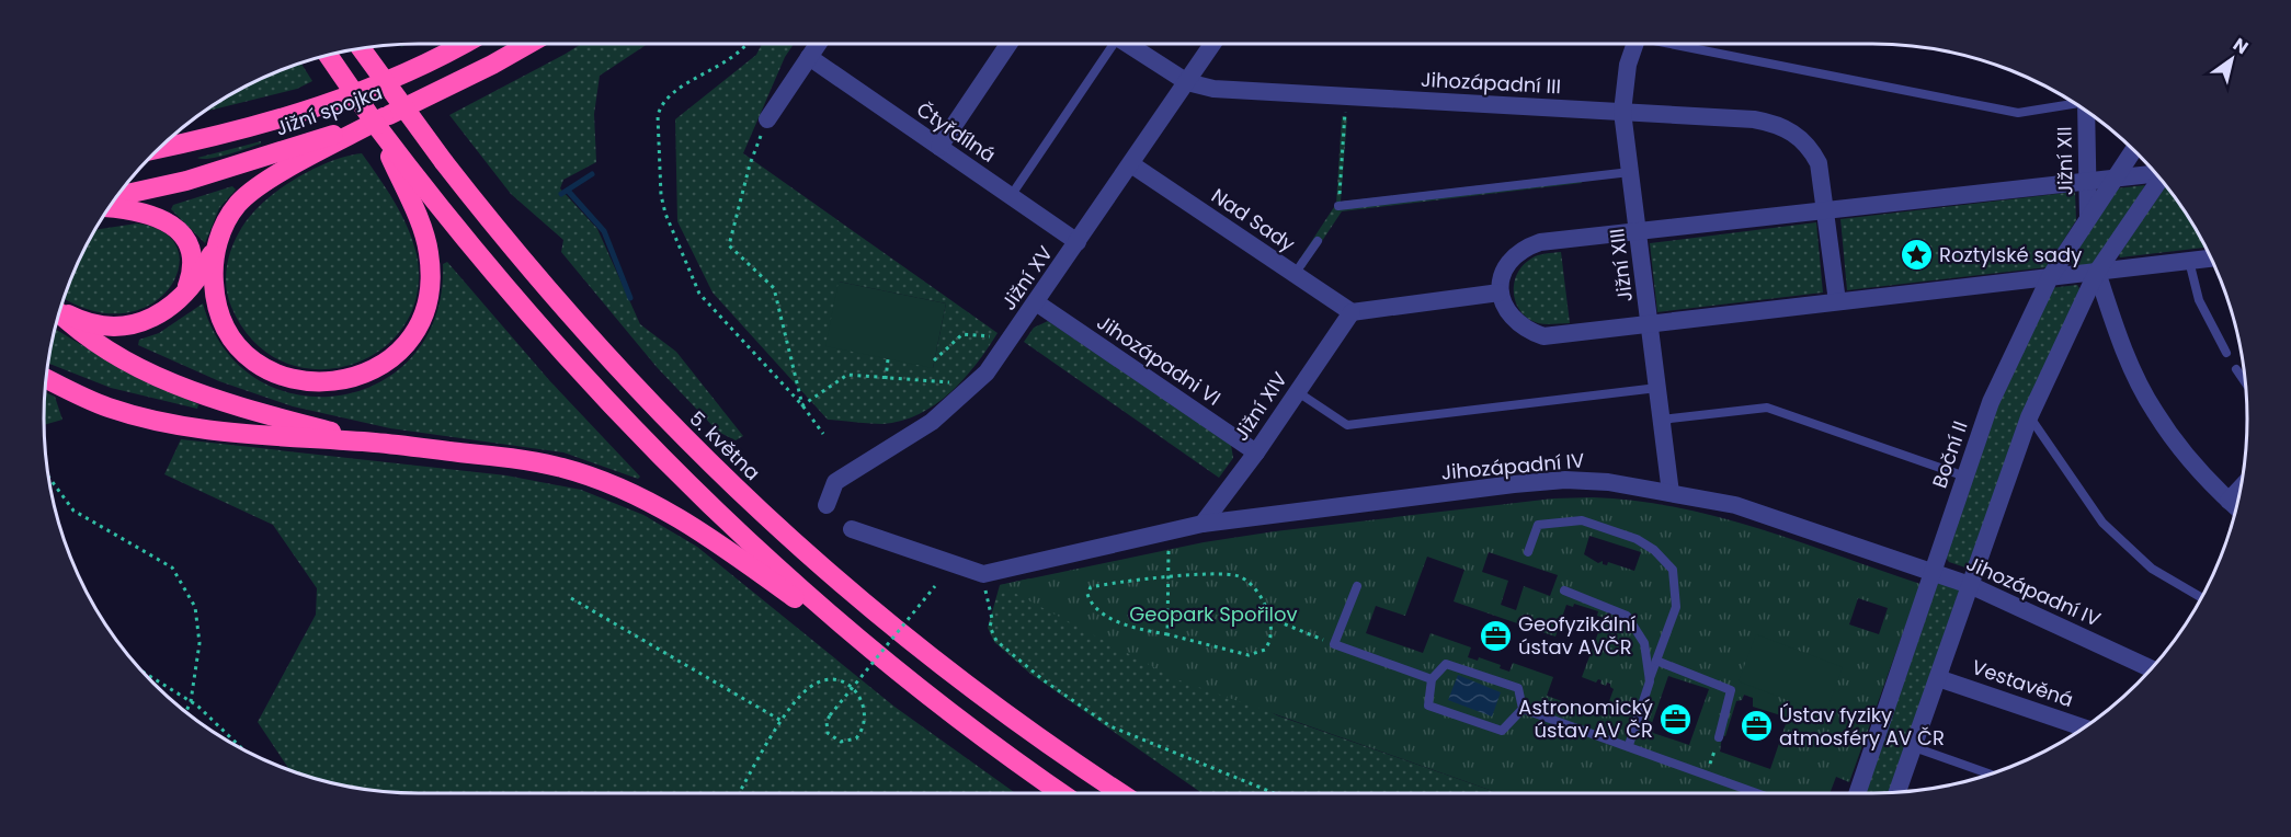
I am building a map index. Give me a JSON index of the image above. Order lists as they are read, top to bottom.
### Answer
{
  "streets": {
    "highway": ["Jižní spojka", "5. května"],
    "street": [
      "Jihozápadní III",
      "Čtyřdílná",
      "Jižní XII",
      "Nad Sady",
      "Jižní XIII",
      "Jižní XV",
      "Jihozápadni VI",
      "Jižní XIV",
      "Boční II",
      "Jihozápadní IV",
      "Vestavěná"
    ]
  },
  "crossings": [
    ["Jihozápadní III", "Jižní XIII"],
    ["Jihozápadní III", "Jižní XV"],
    ["Čtyřdílná", "Jižní XV"],
    ["Jižní XII", "Boční II"],
    ["Nad Sady", "Jižní XV"],
    ["Nad Sady", "Jižní XIV"],
    ["Jižní XIII", "Jihozápadní IV"],
    ["Jižní XV", "Jihozápadni VI"],
    ["Jihozápadni VI", "Jižní XIV"],
    ["Jižní XIV", "Jihozápadní IV"],
    ["Boční II", "Jihozápadní IV"]
  ],
  "parks": ["Geopark Spořilov"],
  "places": {
    "place": ["Roztylské sady"],
    "office": ["Geofyzikální ústav AVČR", "Astronomický ústav AV ČR", "Ústav fyziky atmosféry AV ČR"]
  },
  "north": "top right"
}
